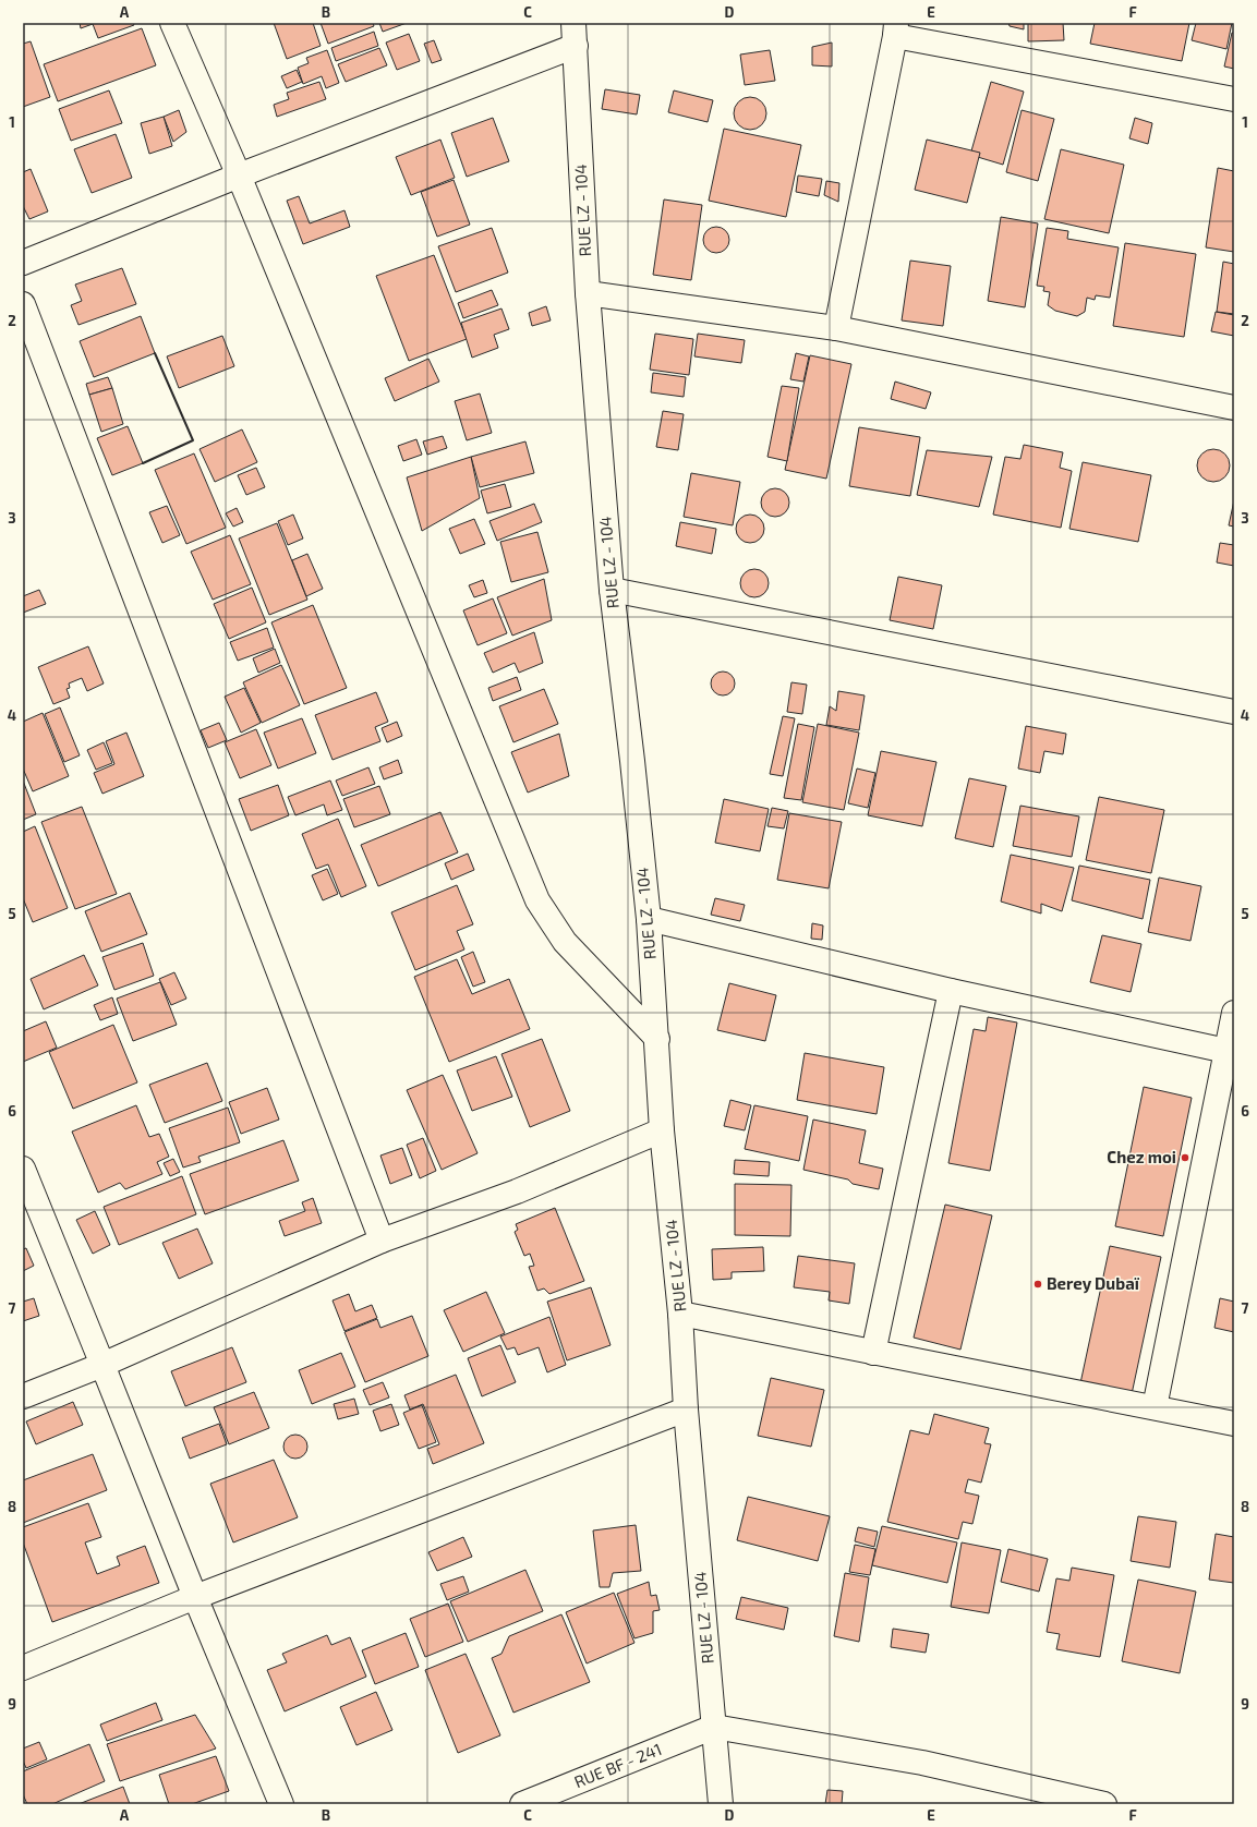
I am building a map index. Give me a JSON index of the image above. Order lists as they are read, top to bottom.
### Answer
{
  "streets": {
    "street": ["RUE LZ - 104", "RUE BF - 241"]
  },
  "crossings": [
    ["RUE LZ - 104", "RUE BF - 241"]
  ],
  "places": ["Chez moi", "Berey Dubaï"],
  "grid": {
    "columns": [
      "A",
      "B",
      "C",
      "D",
      "E",
      "F"
    ],
    "rows": [
      "1",
      "2",
      "3",
      "4",
      "5",
      "6",
      "7",
      "8",
      "9"
    ]
  }
}
